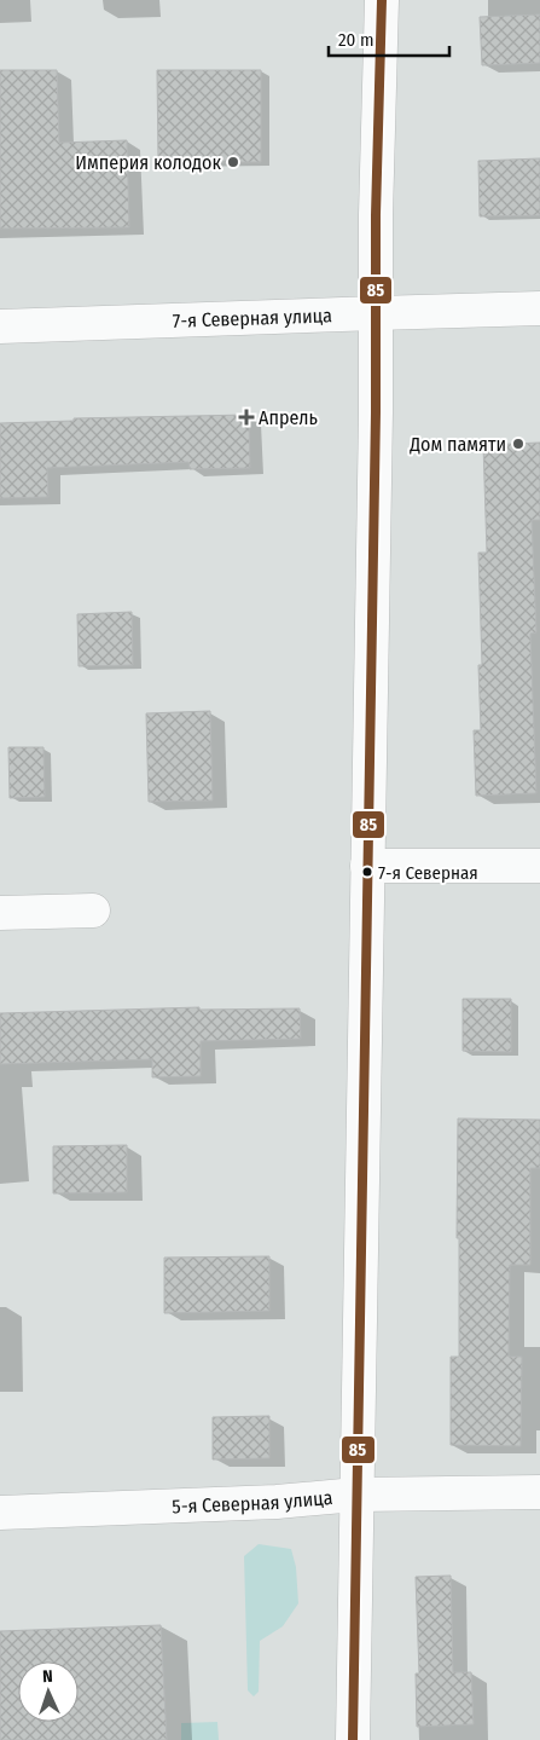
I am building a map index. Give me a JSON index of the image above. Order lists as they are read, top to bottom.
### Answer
{
  "streets": {
    "main road": ["7-я Северная улица", "5-я Северная улица"]
  },
  "places": {
    "other": ["Империя колодок", "Дом памяти", "7-я Северная"],
    "health": ["Апрель"]
  },
  "lines": ["transit line 85"],
  "scale_bar": "20 m",
  "north": "top"
}
